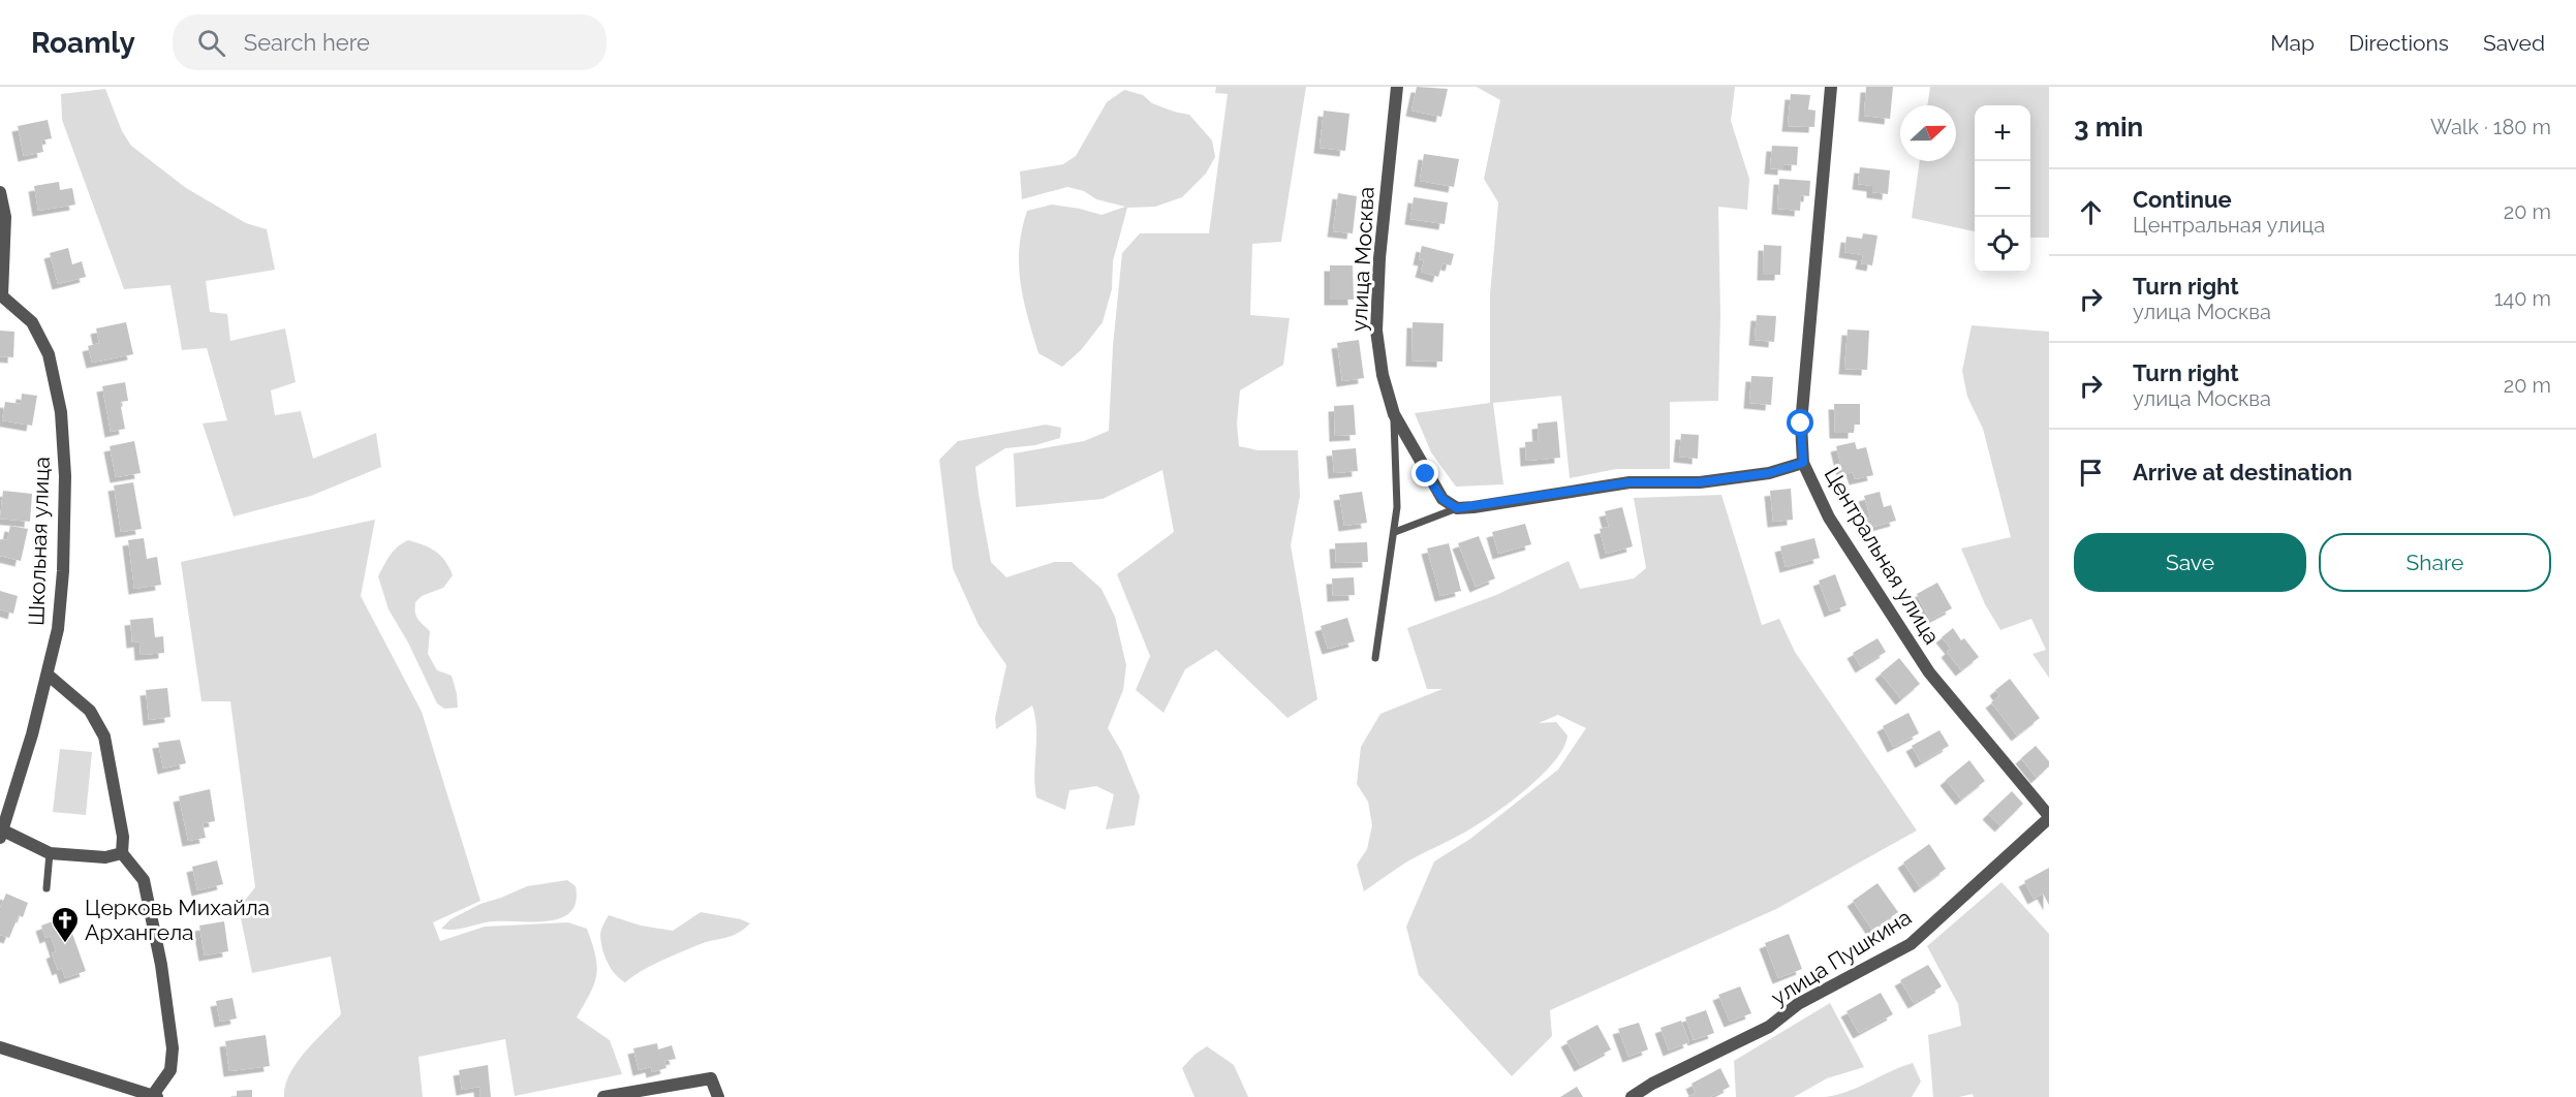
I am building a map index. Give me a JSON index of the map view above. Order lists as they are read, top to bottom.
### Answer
{
  "streets": {
    "street": [
      "улица Москва",
      "Школьная улица",
      "Центральная улица",
      "улица Пушкина"
    ]
  },
  "crossings": [
    ["Центральная улица", "улица Пушкина"]
  ],
  "places": {
    "church": ["Церковь Михайла Архангела"]
  },
  "north": "right",
  "page": {
    "header": "Roamly",
    "search": "Search here",
    "nav": ["Map", "Directions", "Saved"],
    "heading": ["3 min", "Walk · 180 m"],
    "map_buttons": ["+", "−"],
    "list": [
      ["Continue", "Центральная улица", "20 m"],
      ["Turn right", "улица Москва", "140 m"],
      ["Turn right", "улица Москва", "20 m"],
      "Arrive at destination"
    ],
    "buttons": ["Save", "Share"]
  }
}
